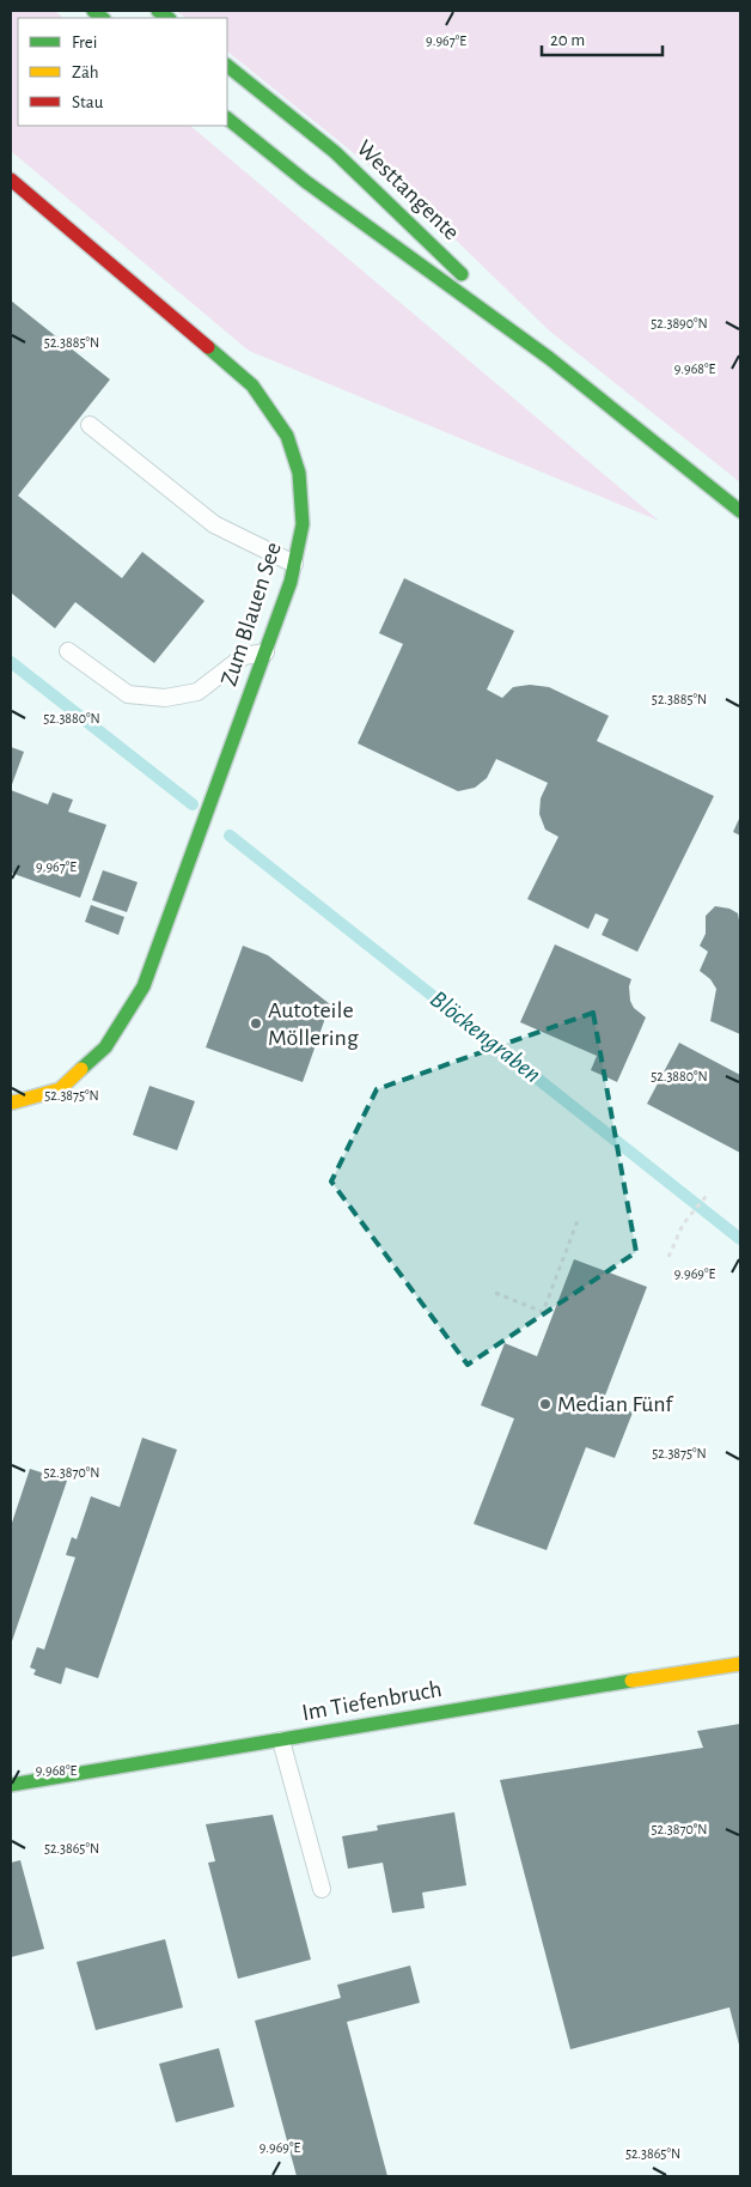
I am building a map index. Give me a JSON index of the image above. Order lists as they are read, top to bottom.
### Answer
{
  "streets": {
    "street": ["Westtangente", "Zum Blauen See", "Im Tiefenbruch"]
  },
  "water": ["Blöckengraben"],
  "places": ["Autoteile Möllering", "Median Fünf"],
  "legend": ["Frei", "Zäh", "Stau"],
  "scale_bar": "20 m",
  "coordinates": [
    "9.967°E",
    "52.3890°N",
    "52.3885°N",
    "9.968°E",
    "52.3880°N",
    "52.3875°N",
    "9.969°E",
    "52.3870°N",
    "52.3865°N"
  ]
}
